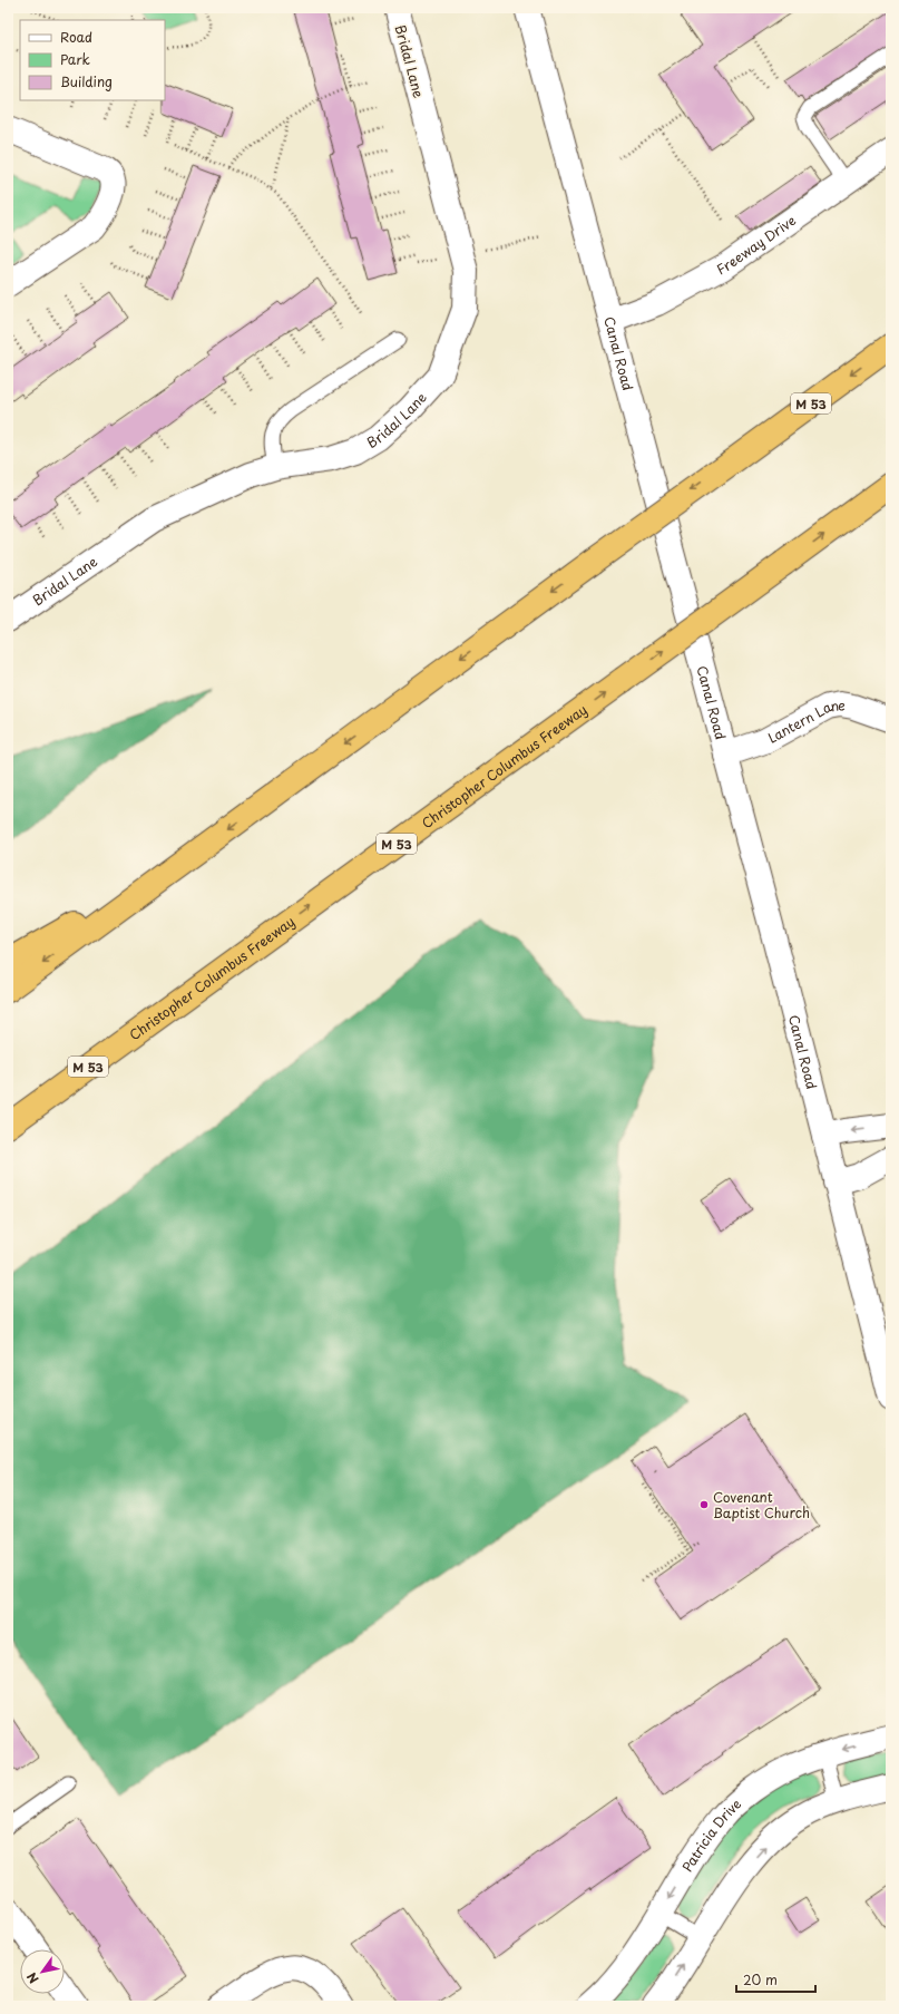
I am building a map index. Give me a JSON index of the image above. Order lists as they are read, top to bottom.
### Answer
{
  "streets": {
    "highway": ["M 53", "Christopher Columbus Freeway"],
    "street": [
      "Bridal Lane",
      "Freeway Drive",
      "Canal Road",
      "Lantern Lane",
      "Patricia Drive"
    ]
  },
  "crossings": [
    ["Freeway Drive", "Canal Road"],
    ["Canal Road", "Lantern Lane"]
  ],
  "places": ["Covenant Baptist Church"],
  "legend": ["Road", "Park", "Building"],
  "scale_bar": "20 m",
  "north": "bottom left"
}
